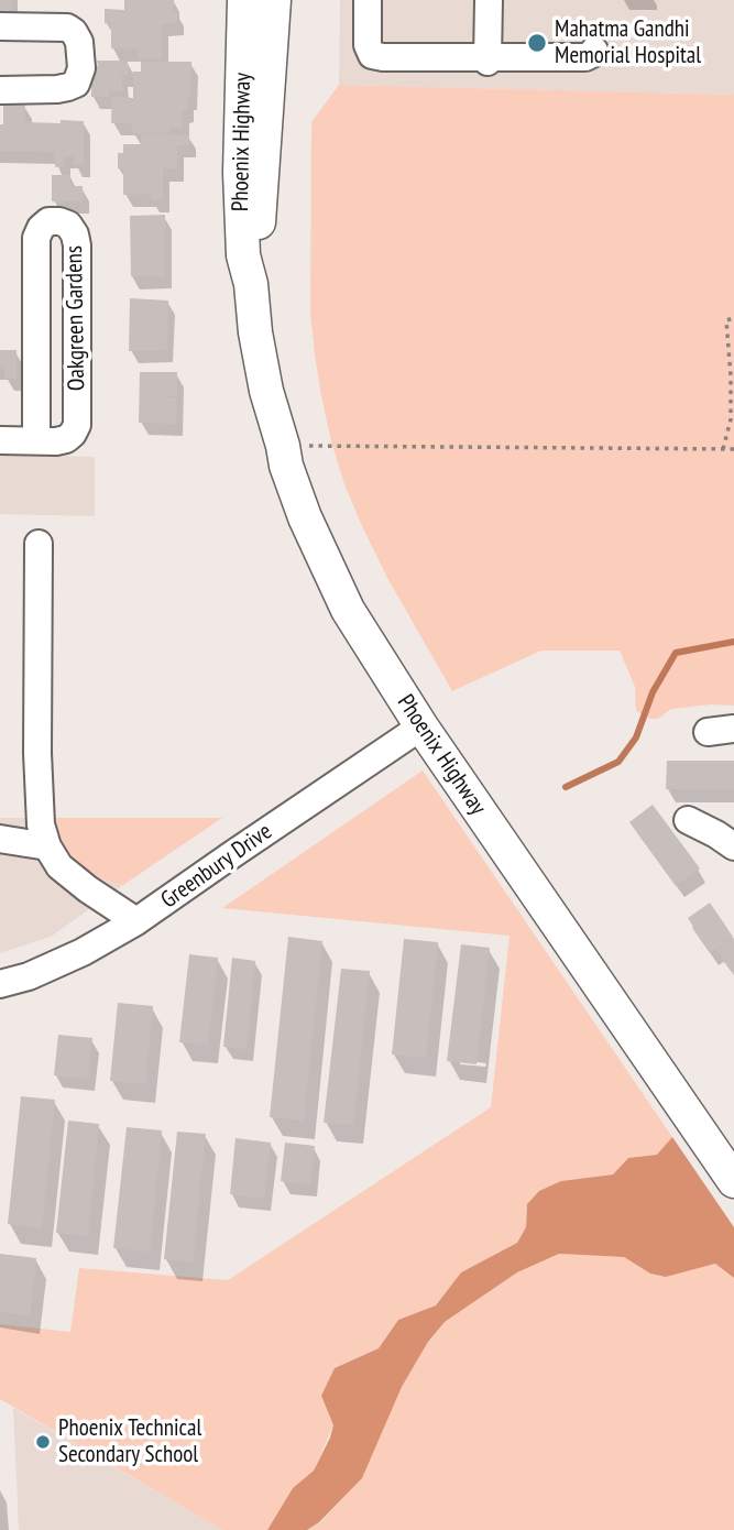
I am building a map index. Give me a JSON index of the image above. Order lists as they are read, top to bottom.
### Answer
{
  "streets": {
    "main road": ["Phoenix Highway"],
    "street": ["Oakgreen Gardens", "Greenbury Drive"]
  },
  "crossings": [
    ["Phoenix Highway", "Greenbury Drive"]
  ],
  "places": ["Mahatma Gandhi Memorial Hospital", "Phoenix Technical Secondary School"]
}
